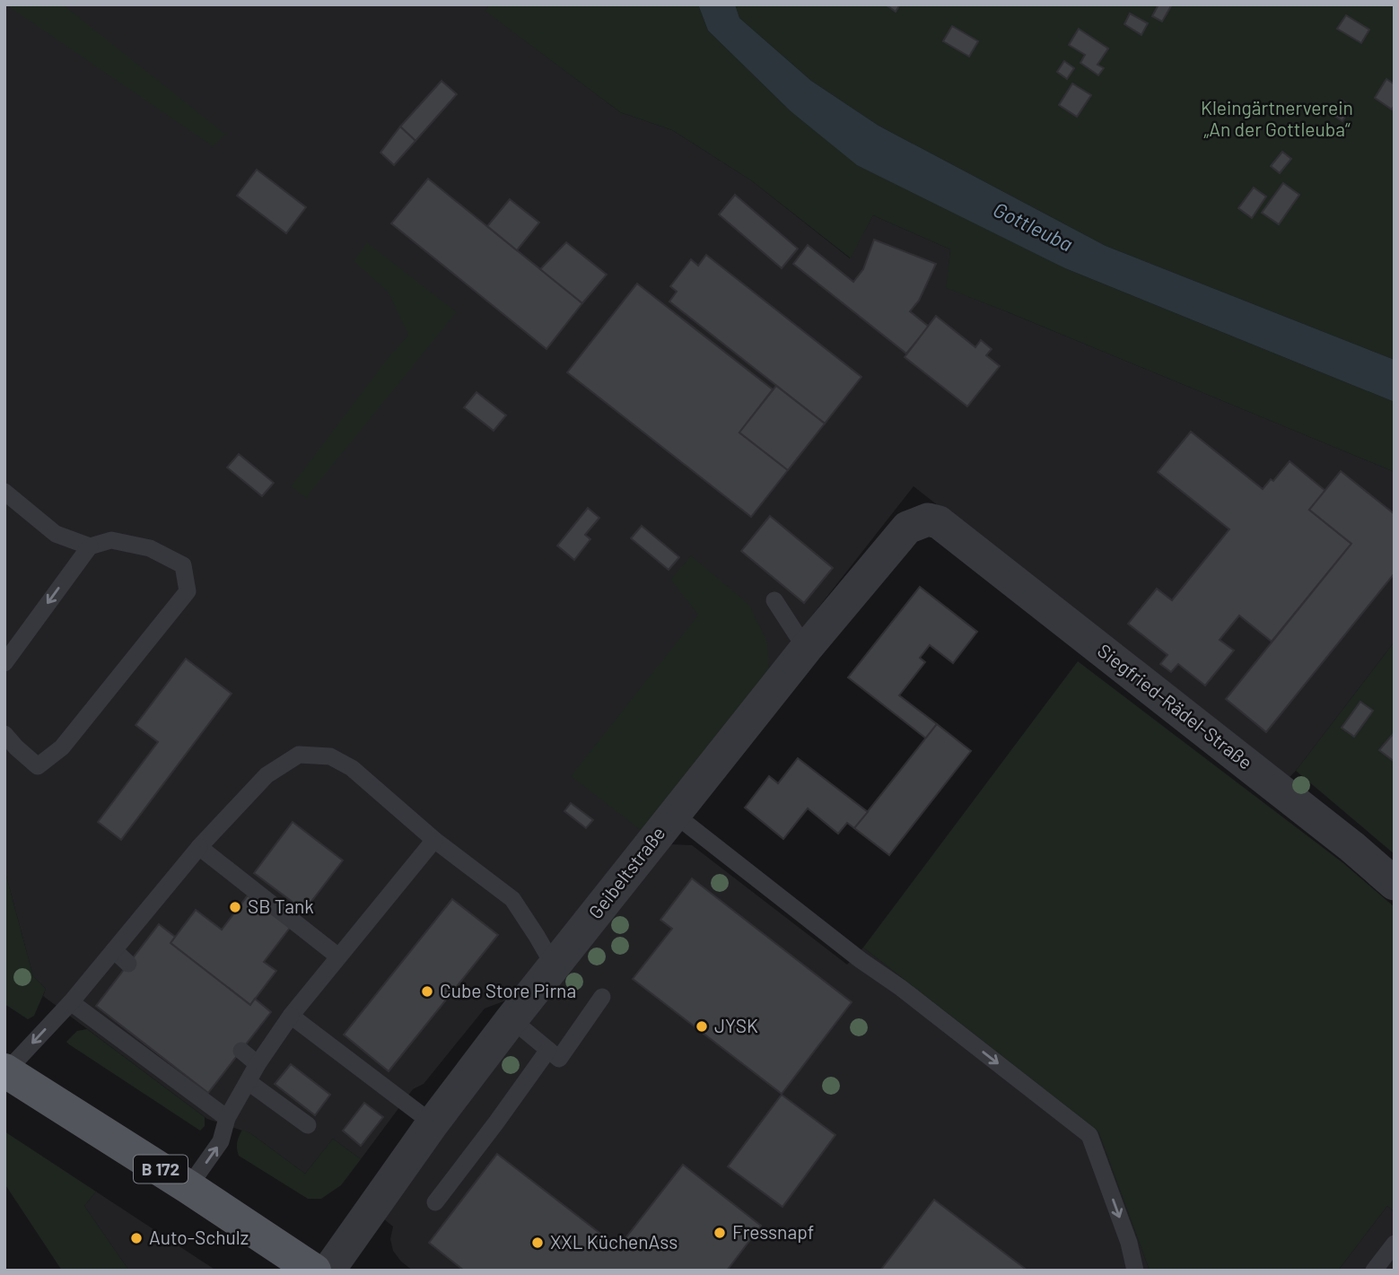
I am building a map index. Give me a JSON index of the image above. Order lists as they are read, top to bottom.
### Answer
{
  "streets": {
    "main road": ["B 172"],
    "street": ["Siegfried-Rädel-Straße", "Geibeltstraße"]
  },
  "crossings": [
    ["Siegfried-Rädel-Straße", "Geibeltstraße"]
  ],
  "water": ["Gottleuba"],
  "parks": ["Kleingärtnerverein „An der Gottleuba“"],
  "places": [
    "SB Tank",
    "Cube Store Pirna",
    "JYSK",
    "Fressnapf",
    "Auto-Schulz",
    "XXL KüchenAss"
  ]
}
